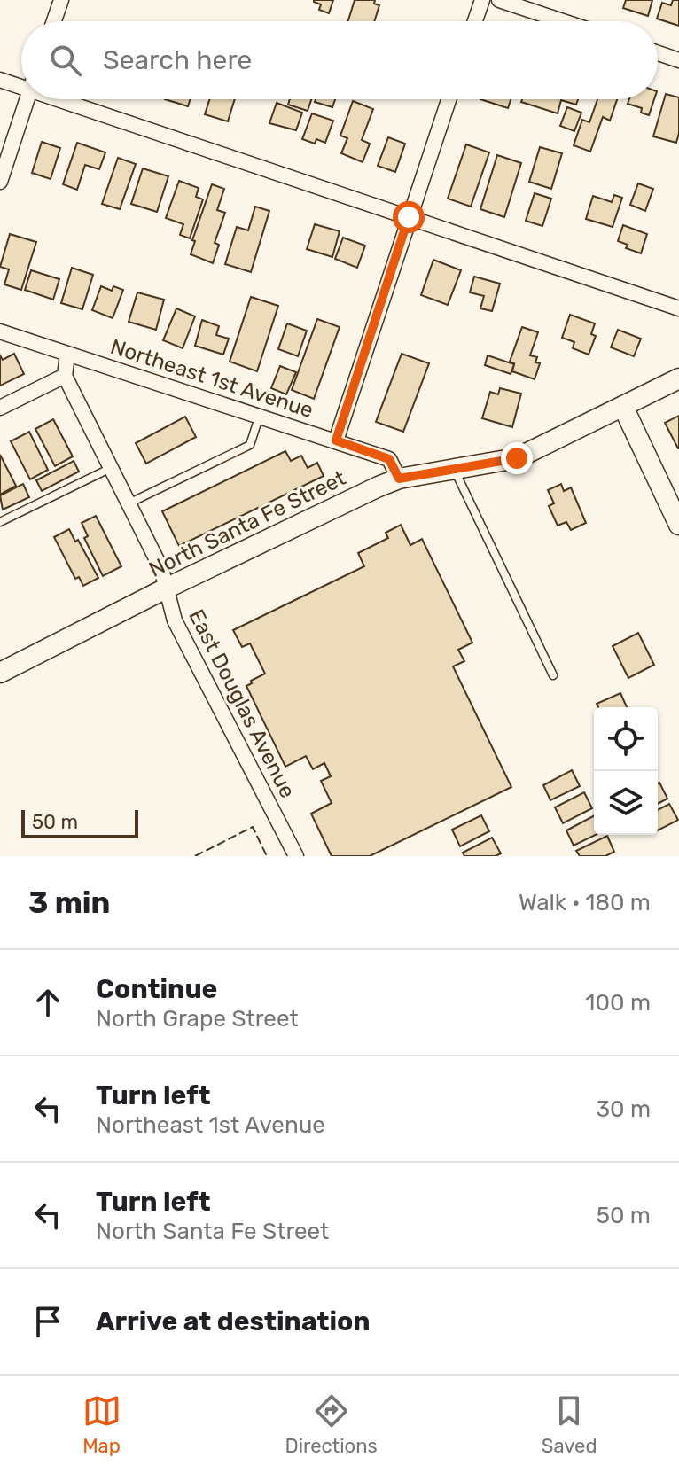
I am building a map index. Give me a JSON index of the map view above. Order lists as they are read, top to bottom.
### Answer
{
  "streets": {
    "street": ["Northeast 1st Avenue", "North Santa Fe Street", "East Douglas Avenue"]
  },
  "crossings": [
    ["Northeast 1st Avenue", "North Santa Fe Street"],
    ["North Santa Fe Street", "East Douglas Avenue"]
  ],
  "scale_bar": "50 m",
  "page": {
    "search": "Search here",
    "scale": "50 m",
    "heading": ["3 min", "Walk · 180 m"],
    "list": [
      ["Continue", "North Grape Street", "100 m"],
      ["Turn left", "Northeast 1st Avenue", "30 m"],
      ["Turn left", "North Santa Fe Street", "50 m"],
      "Arrive at destination"
    ],
    "nav": ["Map", "Directions", "Saved"]
  }
}
